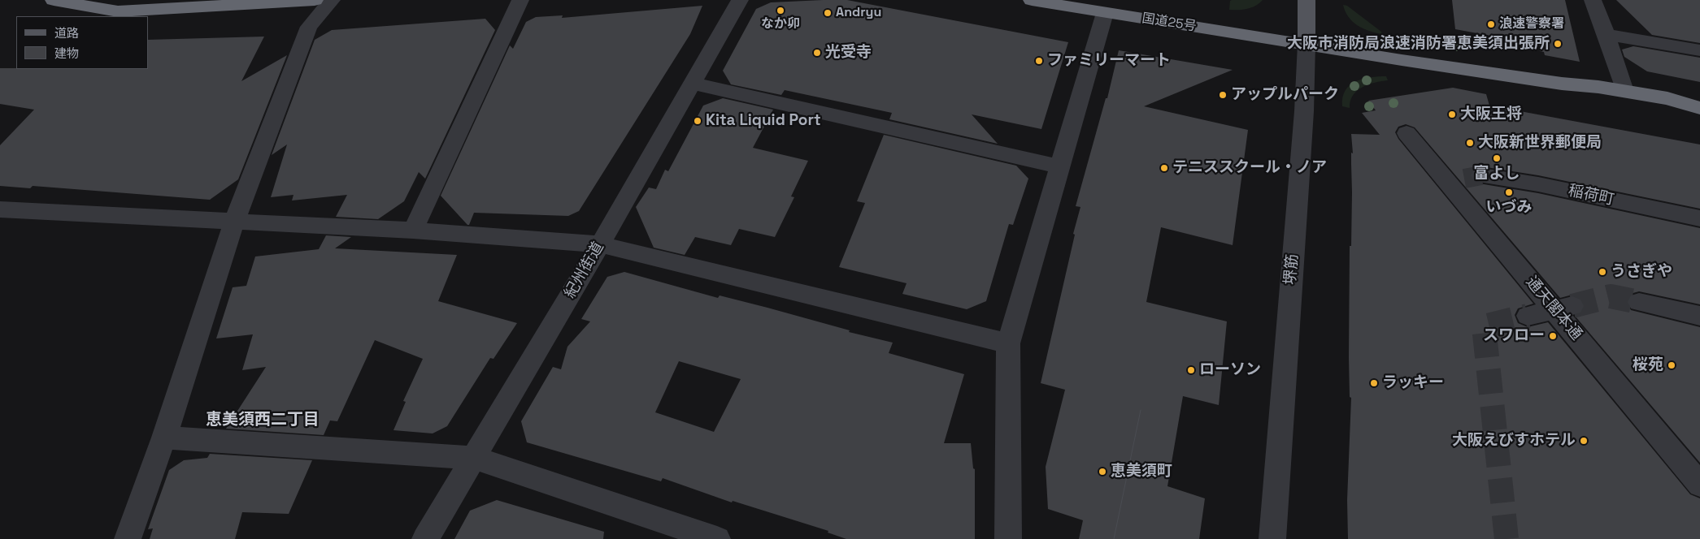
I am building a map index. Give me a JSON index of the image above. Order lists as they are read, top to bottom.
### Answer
{
  "streets": {
    "highway": ["国道25号"],
    "main road": ["堺筋"],
    "street": ["稲荷町", "紀州街道", "通天閣本通"]
  },
  "crossings": [
    ["国道25号", "堺筋"],
    ["稲荷町", "通天閣本通"]
  ],
  "districts": ["恵美須西二丁目"],
  "places": [
    "なか卯",
    "Andryu",
    "浪速警察署",
    "大阪市消防局浪速消防署恵美須出張所",
    "光受寺",
    "ファミリーマート",
    "アップルパーク",
    "大阪王将",
    "Kita Liquid Port",
    "大阪新世界郵便局",
    "富よし",
    "テニススクール・ノア",
    "いづみ",
    "うさぎや",
    "スワロー",
    "桜苑",
    "ローソン",
    "ラッキー",
    "大阪えびすホテル",
    "恵美須町"
  ],
  "legend": ["道路", "建物"]
}
